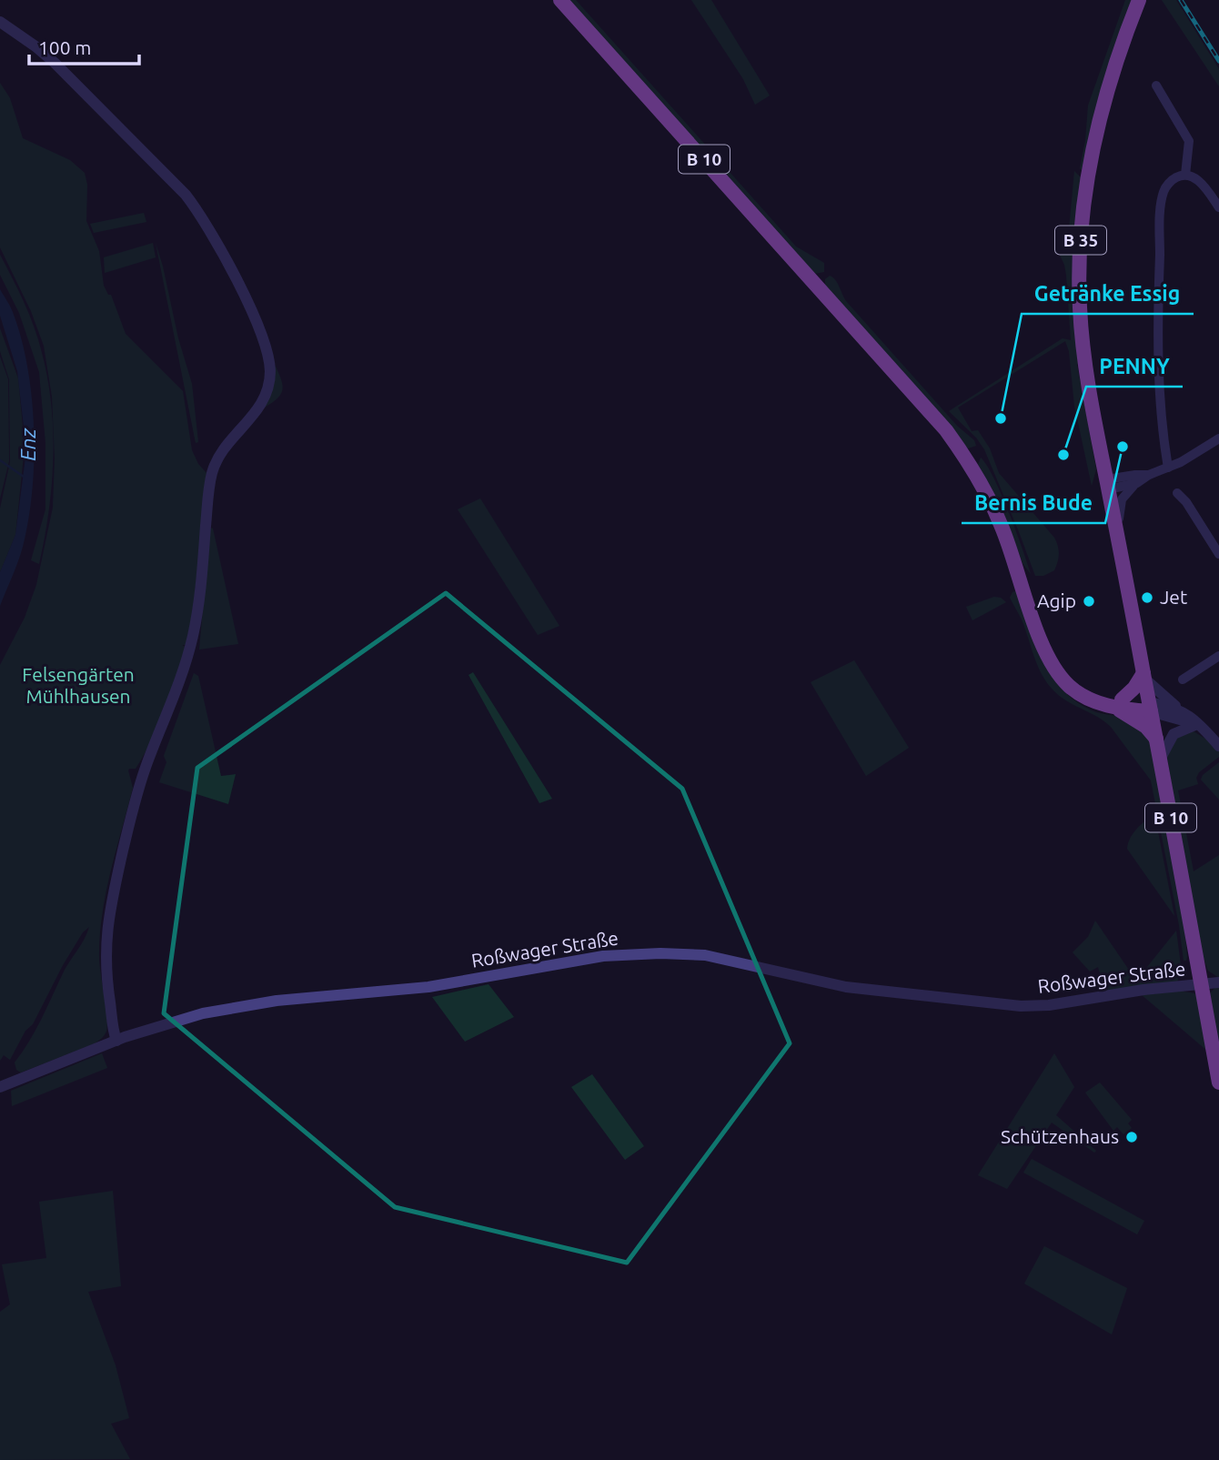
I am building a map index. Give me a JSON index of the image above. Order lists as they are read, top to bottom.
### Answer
{
  "streets": {
    "main road": ["B 10", "B 35"],
    "street": ["Roßwager Straße"]
  },
  "crossings": [
    ["B 10", "B 35"],
    ["B 10", "Roßwager Straße"]
  ],
  "water": ["Enz"],
  "parks": ["Felsengärten Mühlhausen"],
  "places": [
    "Getränke Essig",
    "Bernis Bude",
    "PENNY",
    "Jet",
    "Agip",
    "Schützenhaus"
  ],
  "scale_bar": "100 m"
}
